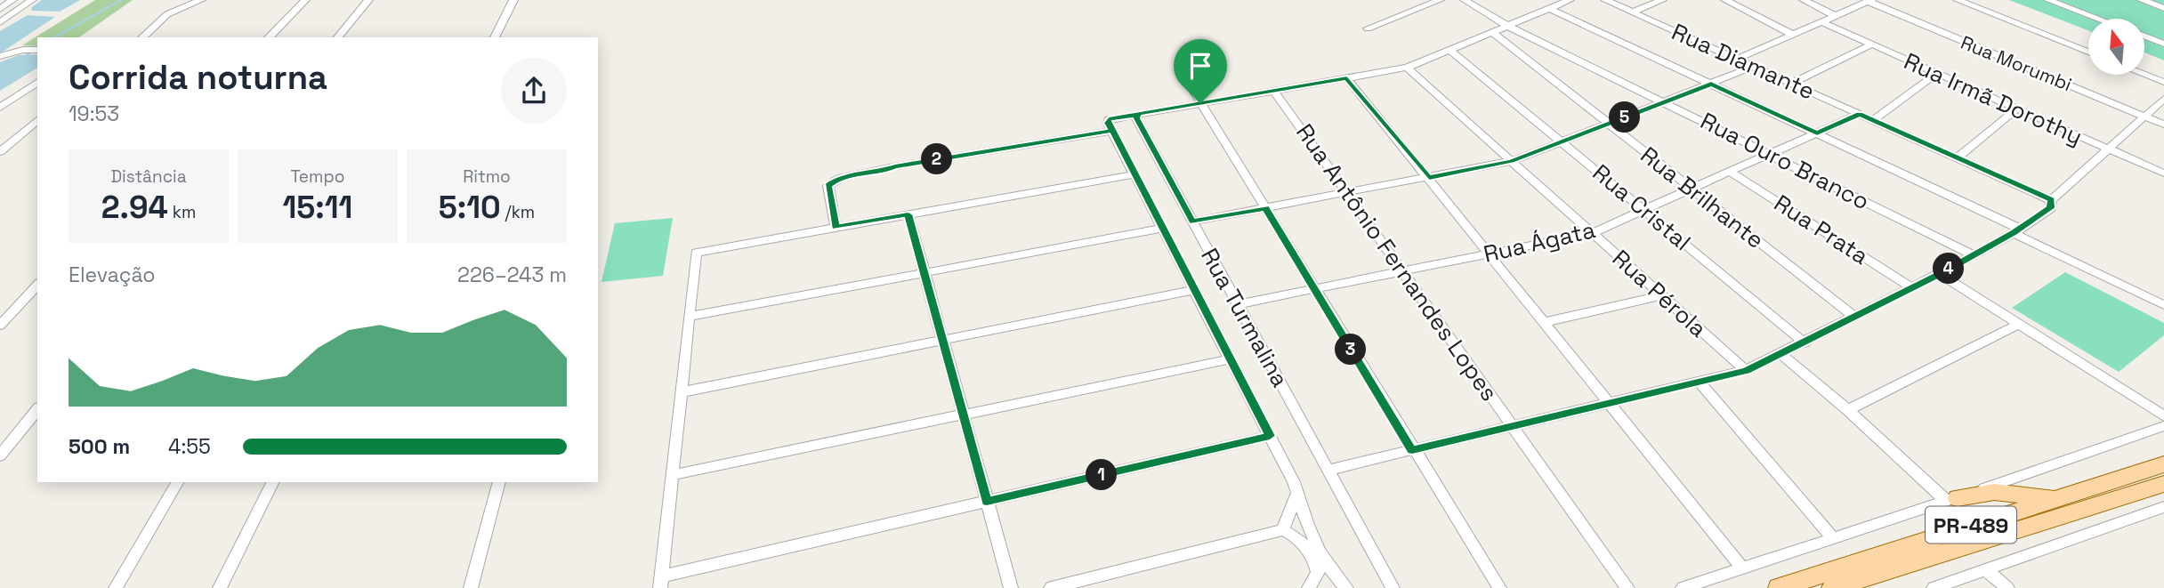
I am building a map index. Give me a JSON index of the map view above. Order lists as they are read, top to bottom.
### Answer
{
  "streets": {
    "main road": ["PR-489"],
    "street": [
      "Rua Diamante",
      "Rua Morumbi",
      "Rua Irmã Dorothy",
      "Rua Ouro Branco",
      "Rua Brilhante",
      "Rua Cristal",
      "Rua Prata",
      "Rua Ágata",
      "Rua Antônio Fernandes Lopes",
      "Rua Pérola",
      "Rua Turmalina"
    ]
  },
  "crossings": [
    ["Rua Diamante", "Rua Ágata"],
    ["Rua Ouro Branco", "Rua Ágata"],
    ["Rua Brilhante", "Rua Ágata"],
    ["Rua Cristal", "Rua Ágata"],
    ["Rua Prata", "Rua Ágata"],
    ["Rua Ágata", "Rua Antônio Fernandes Lopes"],
    ["Rua Ágata", "Rua Pérola"],
    ["Rua Ágata", "Rua Turmalina"]
  ],
  "north": "top",
  "page": {
    "heading": ["Corrida noturna", "19:53"],
    "pins": [
      "5",
      "2",
      "4",
      "3",
      "1"
    ],
    "stats": [
      ["Distância", "2.94 km"],
      ["Tempo", "15:11"],
      ["Ritmo", "5:10 /km"]
    ],
    "chart": ["Elevação", "226–243 m"],
    "list": [
      {
        "name": "500 m",
        "note": "4:55"
      }
    ]
  }
}
